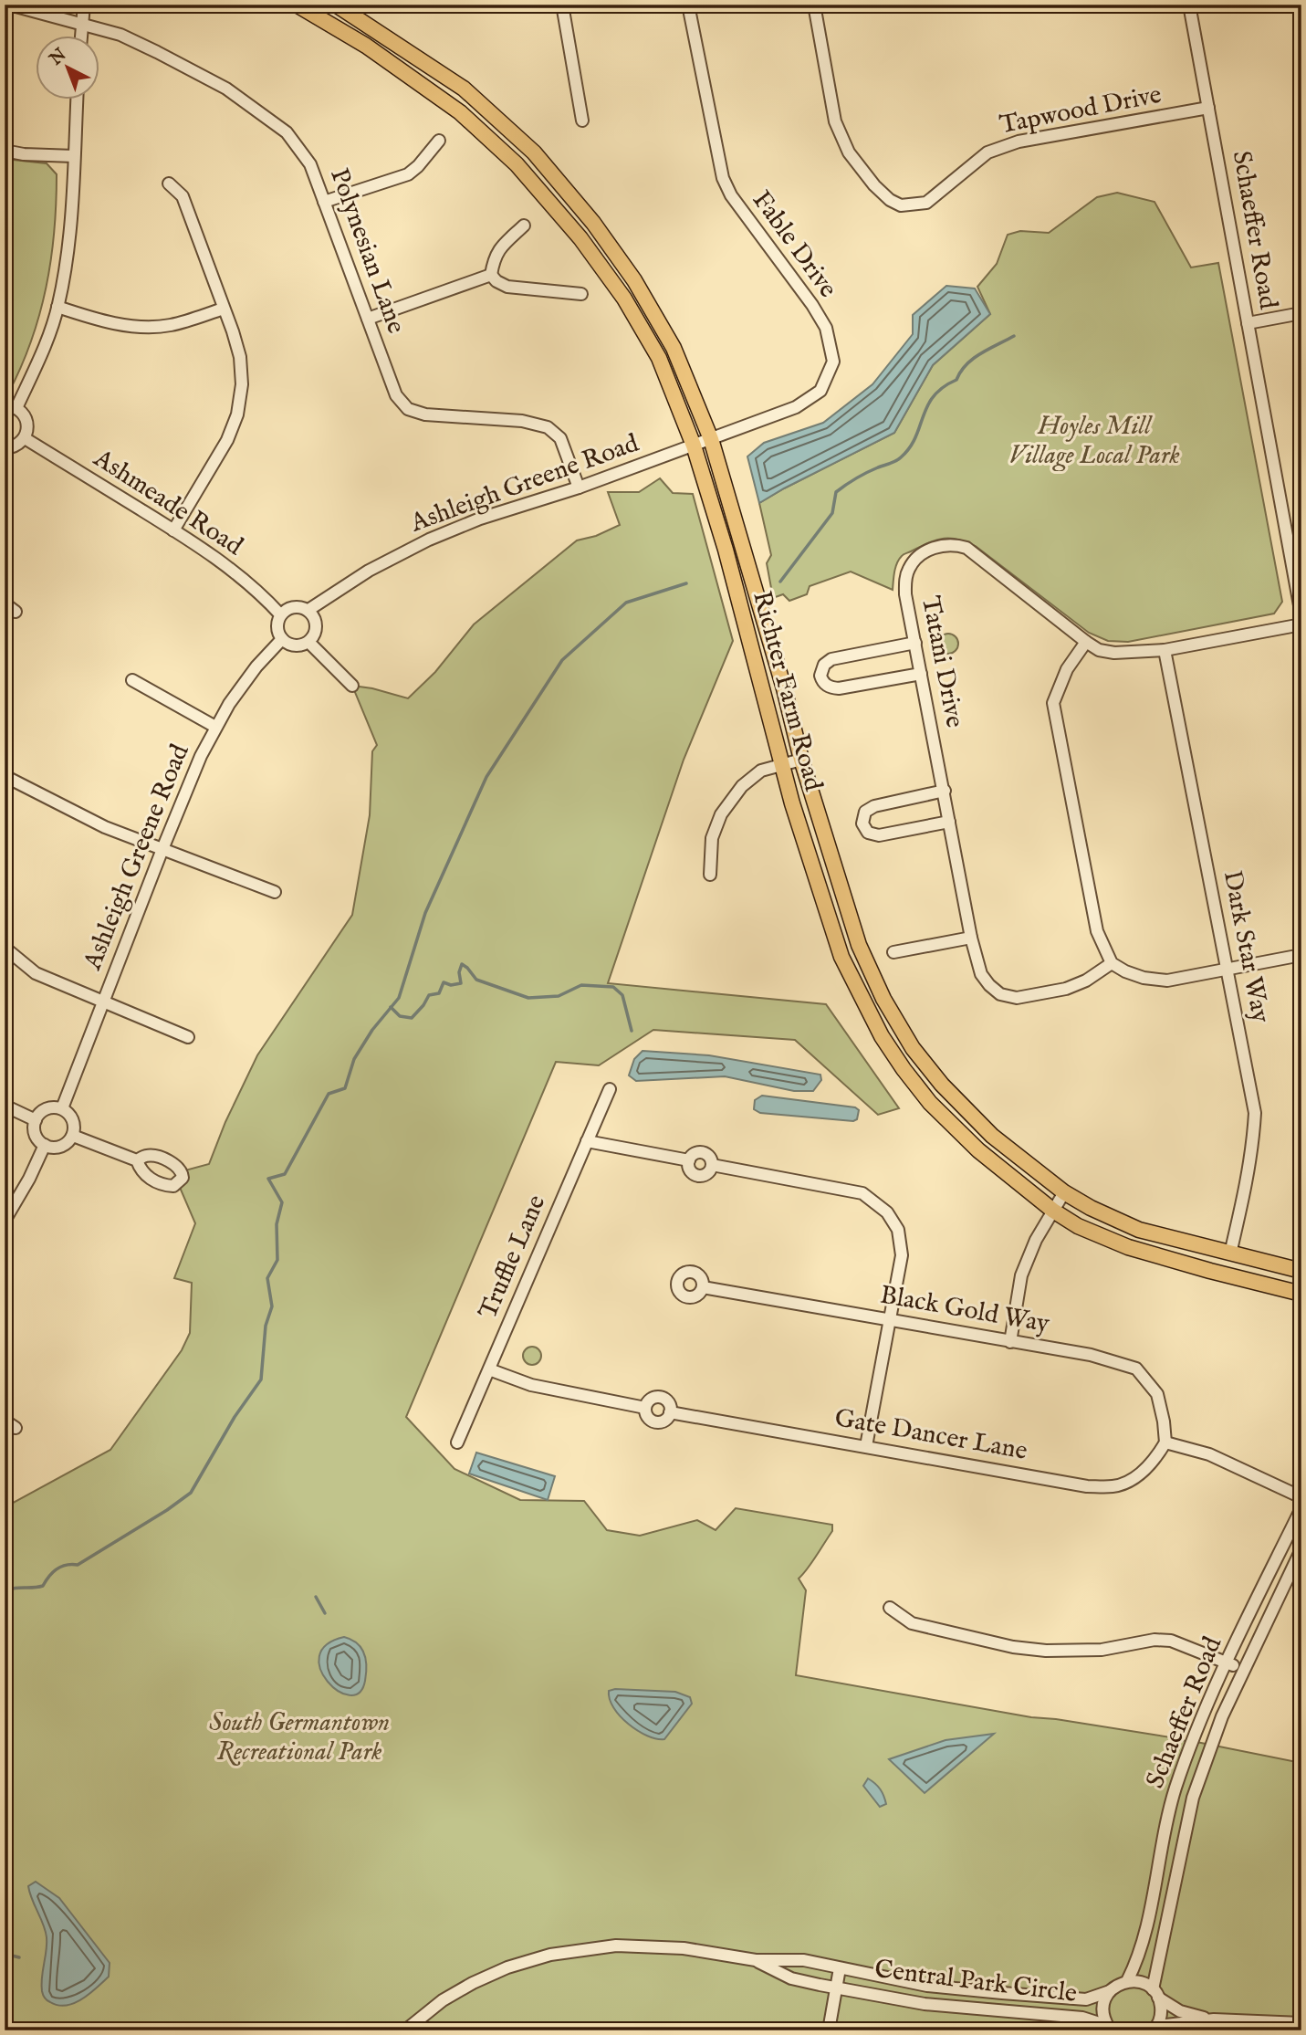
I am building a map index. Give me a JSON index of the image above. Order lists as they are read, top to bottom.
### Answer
{
  "streets": {
    "main road": ["Richter Farm Road"],
    "street": [
      "Tapwood Drive",
      "Schaeffer Road",
      "Fable Drive",
      "Polynesian Lane",
      "Ashleigh Greene Road",
      "Ashmeade Road",
      "Tatani Drive",
      "Dark Star Way",
      "Truffle Lane",
      "Black Gold Way",
      "Gate Dancer Lane",
      "Central Park Circle"
    ]
  },
  "crossings": [
    ["Tapwood Drive", "Schaeffer Road"],
    ["Schaeffer Road", "Central Park Circle"],
    ["Fable Drive", "Ashleigh Greene Road"],
    ["Fable Drive", "Richter Farm Road"],
    ["Polynesian Lane", "Ashleigh Greene Road"],
    ["Ashleigh Greene Road", "Ashmeade Road"],
    ["Ashleigh Greene Road", "Richter Farm Road"],
    ["Tatani Drive", "Dark Star Way"],
    ["Richter Farm Road", "Dark Star Way"],
    ["Truffle Lane", "Gate Dancer Lane"],
    ["Black Gold Way", "Gate Dancer Lane"]
  ],
  "parks": ["Hoyles Mill Village Local Park", "South Germantown Recreational Park"],
  "north": "top left"
}
